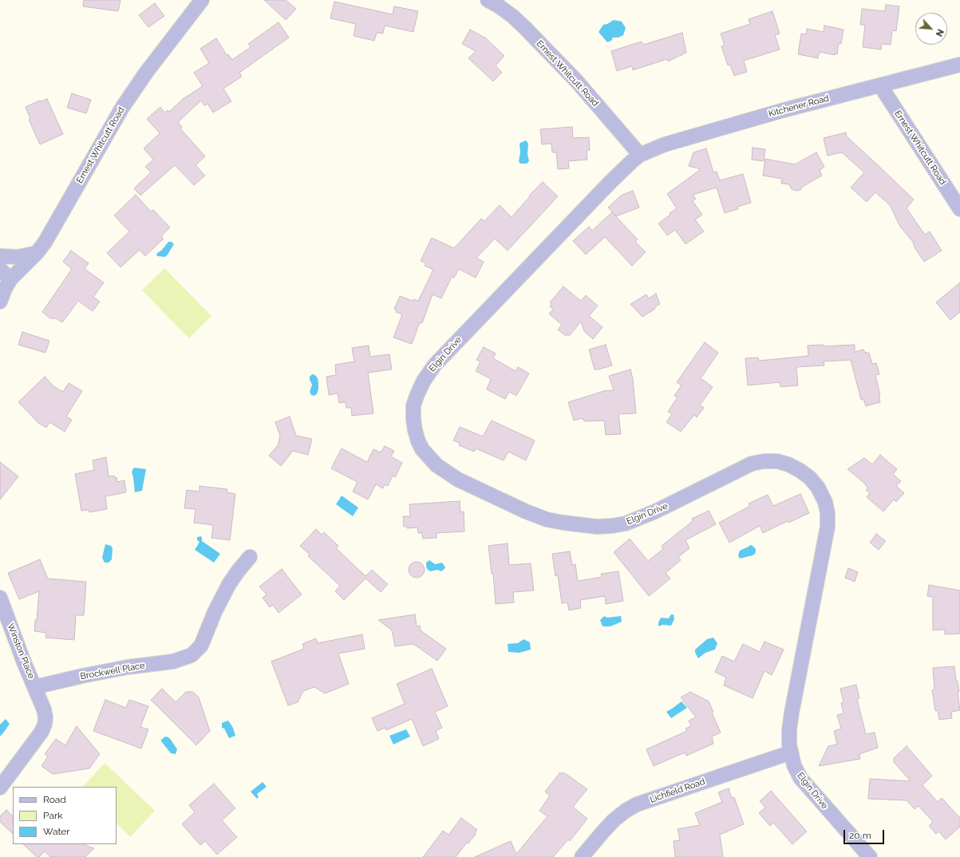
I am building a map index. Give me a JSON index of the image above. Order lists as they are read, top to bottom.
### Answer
{
  "streets": {
    "street": [
      "Ernest Whitcutt Road",
      "Kitchener Road",
      "Elgin Drive",
      "Winston Place",
      "Brockwell Place",
      "Lichfield Road"
    ]
  },
  "crossings": [
    ["Ernest Whitcutt Road", "Kitchener Road"],
    ["Ernest Whitcutt Road", "Elgin Drive"],
    ["Kitchener Road", "Elgin Drive"],
    ["Elgin Drive", "Lichfield Road"],
    ["Winston Place", "Brockwell Place"]
  ],
  "legend": ["Road", "Park", "Water"],
  "scale_bar": "20 m",
  "north": "bottom right"
}
